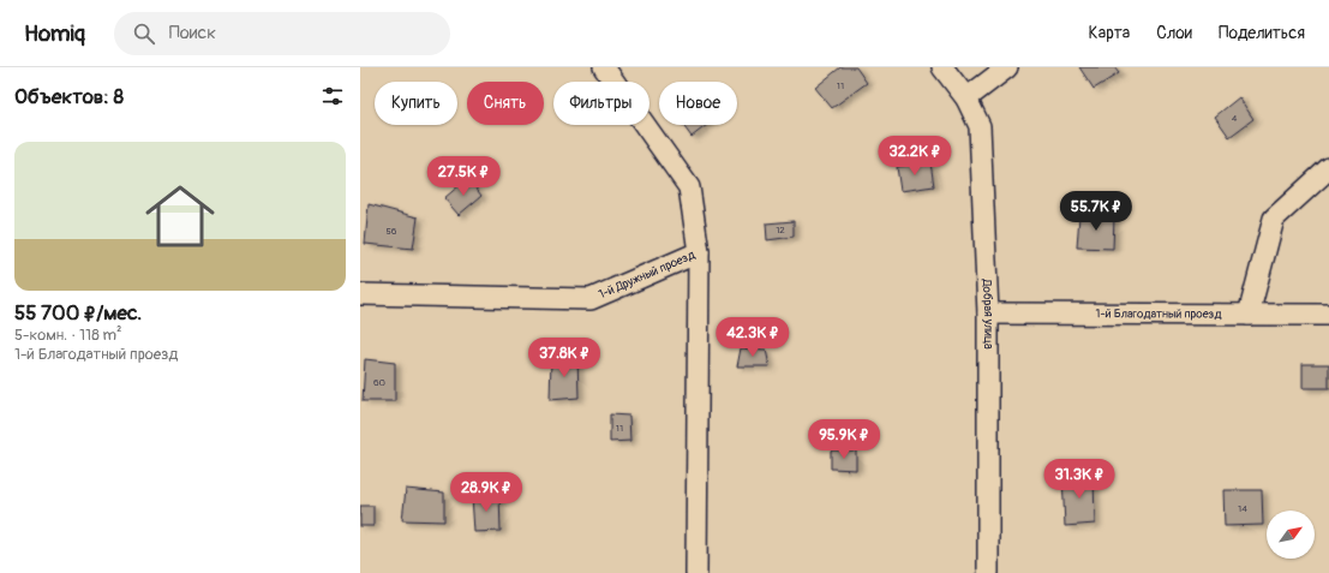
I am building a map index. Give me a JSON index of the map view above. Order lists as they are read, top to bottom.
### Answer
{
  "streets": {
    "street": ["1-й Дружный проезд", "Добрая улица", "1-й Благодатный проезд"]
  },
  "crossings": [
    ["Добрая улица", "1-й Благодатный проезд"]
  ],
  "house_numbers": [
    "11",
    "4",
    "12",
    "56",
    "60",
    "11",
    "14"
  ],
  "north": "top right",
  "page": {
    "header": "Homiq",
    "search": "Поиск",
    "nav": ["Карта", "Слои", "Поделиться"],
    "heading": "Объектов: 8",
    "chip": [
      "Купить",
      "Снять",
      "Фильтры",
      "Новое"
    ],
    "list": [
      {
        "name": "55 700 ₽/мес.",
        "note": "5-комн. · 118 m² · 1-й Благодатный проезд"
      }
    ],
    "price": [
      "32.2K ₽",
      "27.5K ₽",
      "55.7K ₽",
      "42.3K ₽",
      "37.8K ₽",
      "95.9K ₽",
      "31.3K ₽",
      "28.9K ₽"
    ]
  }
}
